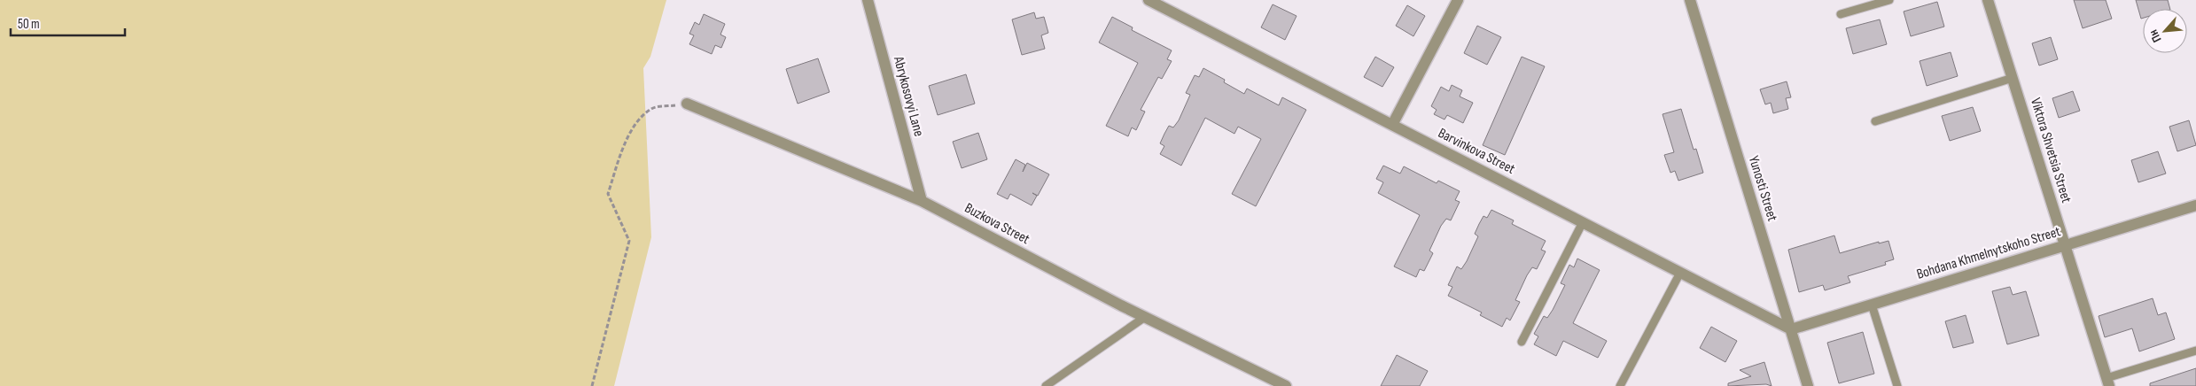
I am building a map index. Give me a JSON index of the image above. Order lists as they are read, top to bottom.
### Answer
{
  "streets": {
    "street": [
      "Abrykosovyi Lane",
      "Viktora Shvetsia Street",
      "Barvinkova Street",
      "Yunosti Street",
      "Buzkova Street",
      "Bohdana Khmelnytskoho Street"
    ]
  },
  "crossings": [
    ["Abrykosovyi Lane", "Buzkova Street"],
    ["Viktora Shvetsia Street", "Bohdana Khmelnytskoho Street"],
    ["Barvinkova Street", "Yunosti Street"],
    ["Barvinkova Street", "Bohdana Khmelnytskoho Street"],
    ["Yunosti Street", "Bohdana Khmelnytskoho Street"]
  ],
  "scale_bar": "50 m",
  "north": "bottom left"
}
